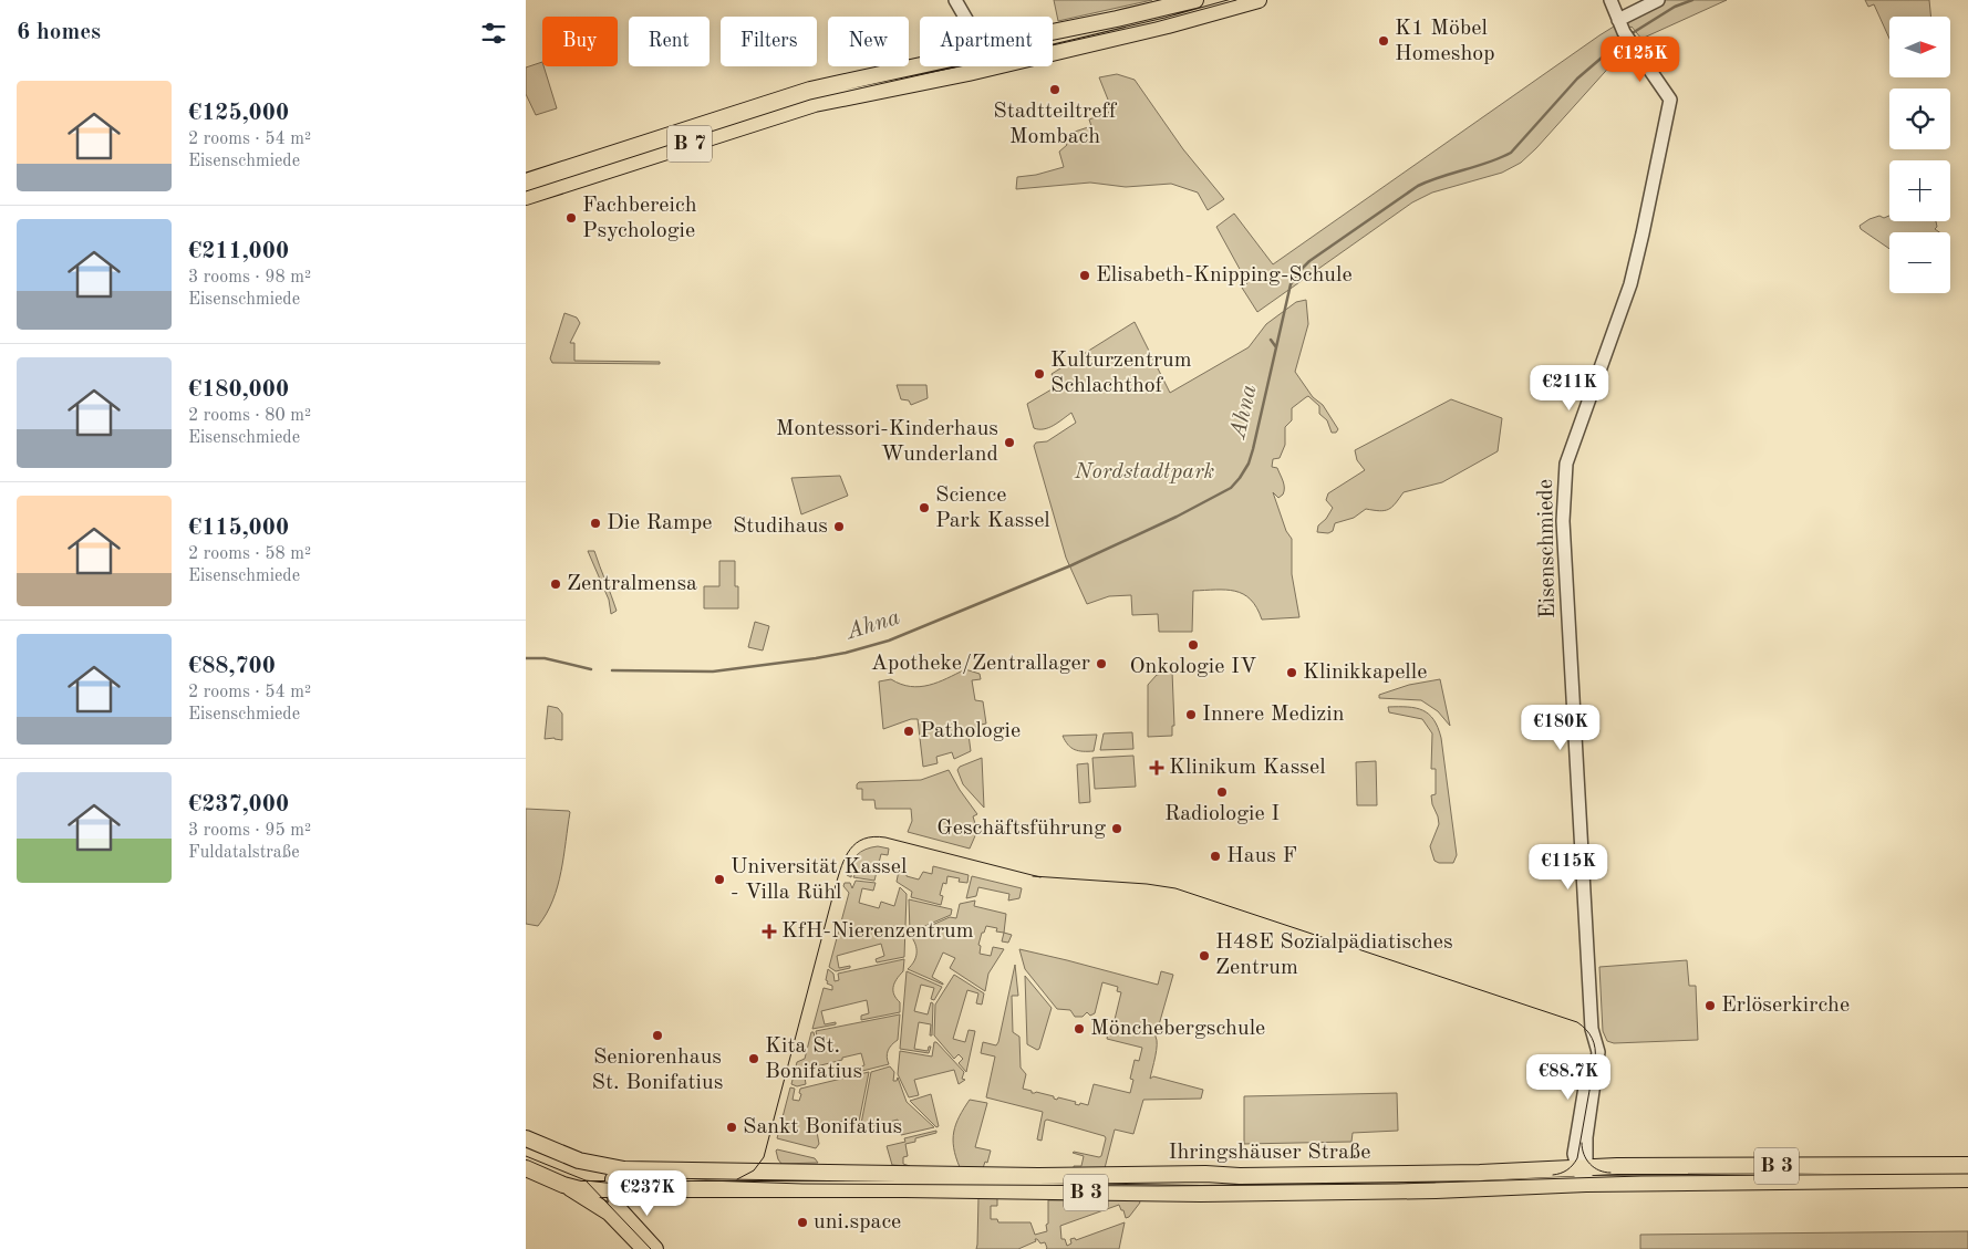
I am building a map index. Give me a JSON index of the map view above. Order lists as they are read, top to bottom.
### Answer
{
  "streets": {
    "main road": ["B 7", "Ihringshäuser Straße", "B 3"],
    "street": ["Eisenschmiede"]
  },
  "crossings": [
    ["Eisenschmiede", "Ihringshäuser Straße"],
    ["Ihringshäuser Straße", "B 3"]
  ],
  "water": ["Ahna"],
  "parks": ["Nordstadtpark"],
  "places": {
    "other": [
      "K1 Möbel Homeshop",
      "Stadtteiltreff Mombach",
      "Fachbereich Psychologie",
      "Elisabeth-Knipping-Schule",
      "Kulturzentrum Schlachthof",
      "Montessori-Kinderhaus Wunderland",
      "Science Park Kassel",
      "Die Rampe",
      "Studihaus",
      "Zentralmensa",
      "Onkologie IV",
      "Apotheke/Zentrallager",
      "Klinikkapelle",
      "Innere Medizin",
      "Pathologie",
      "Radiologie I",
      "Geschäftsführung",
      "Haus F",
      "Universität Kassel - Villa Rühl",
      "H48E Sozialpädiatisches Zentrum",
      "Erlöserkirche",
      "Mönchebergschule",
      "Seniorenhaus St. Bonifatius",
      "Kita St. Bonifatius",
      "Sankt Bonifatius",
      "uni.space"
    ],
    "health": ["Klinikum Kassel", "KfH-Nierenzentrum"]
  },
  "north": "right",
  "page": {
    "heading": "6 homes",
    "map_buttons": ["+", "−"],
    "chip": [
      "Buy",
      "Rent",
      "Filters",
      "New",
      "Apartment"
    ],
    "price": [
      "€125K",
      "€211K",
      "€180K",
      "€115K",
      "€88.7K",
      "€237K"
    ],
    "list": [
      {
        "name": "€125,000",
        "note": "2 rooms · 54 m² · Eisenschmiede"
      },
      {
        "name": "€211,000",
        "note": "3 rooms · 98 m² · Eisenschmiede"
      },
      {
        "name": "€180,000",
        "note": "2 rooms · 80 m² · Eisenschmiede"
      },
      {
        "name": "€115,000",
        "note": "2 rooms · 58 m² · Eisenschmiede"
      },
      {
        "name": "€88,700",
        "note": "2 rooms · 54 m² · Eisenschmiede"
      },
      {
        "name": "€237,000",
        "note": "3 rooms · 95 m² · Fuldatalstraße"
      }
    ]
  }
}
